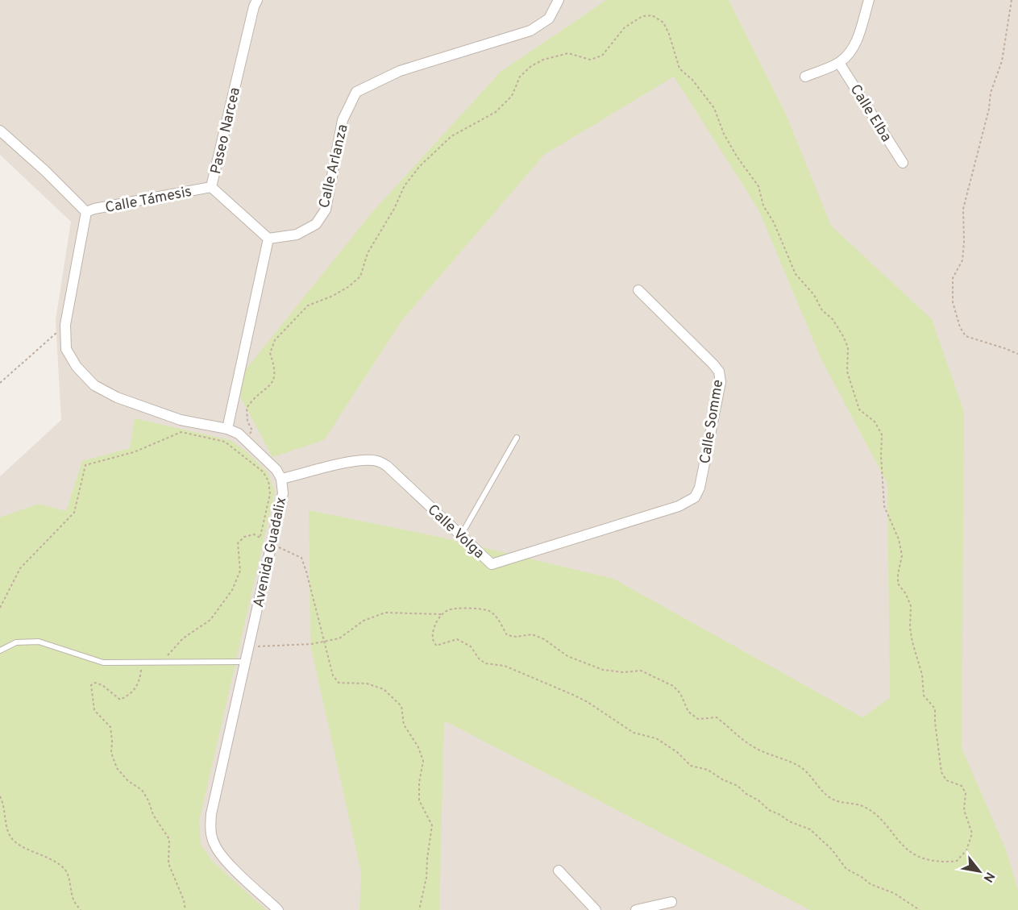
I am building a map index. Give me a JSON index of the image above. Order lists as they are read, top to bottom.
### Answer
{
  "streets": {
    "street": [
      "Calle Elba",
      "Paseo Narcea",
      "Calle Arlanza",
      "Calle Támesis",
      "Calle Somme",
      "Calle Volga",
      "Avenida Guadalix"
    ]
  },
  "crossings": [
    ["Paseo Narcea", "Calle Arlanza"],
    ["Paseo Narcea", "Calle Támesis"],
    ["Calle Támesis", "Avenida Guadalix"],
    ["Calle Somme", "Calle Volga"],
    ["Calle Volga", "Avenida Guadalix"]
  ],
  "north": "bottom right"
}
